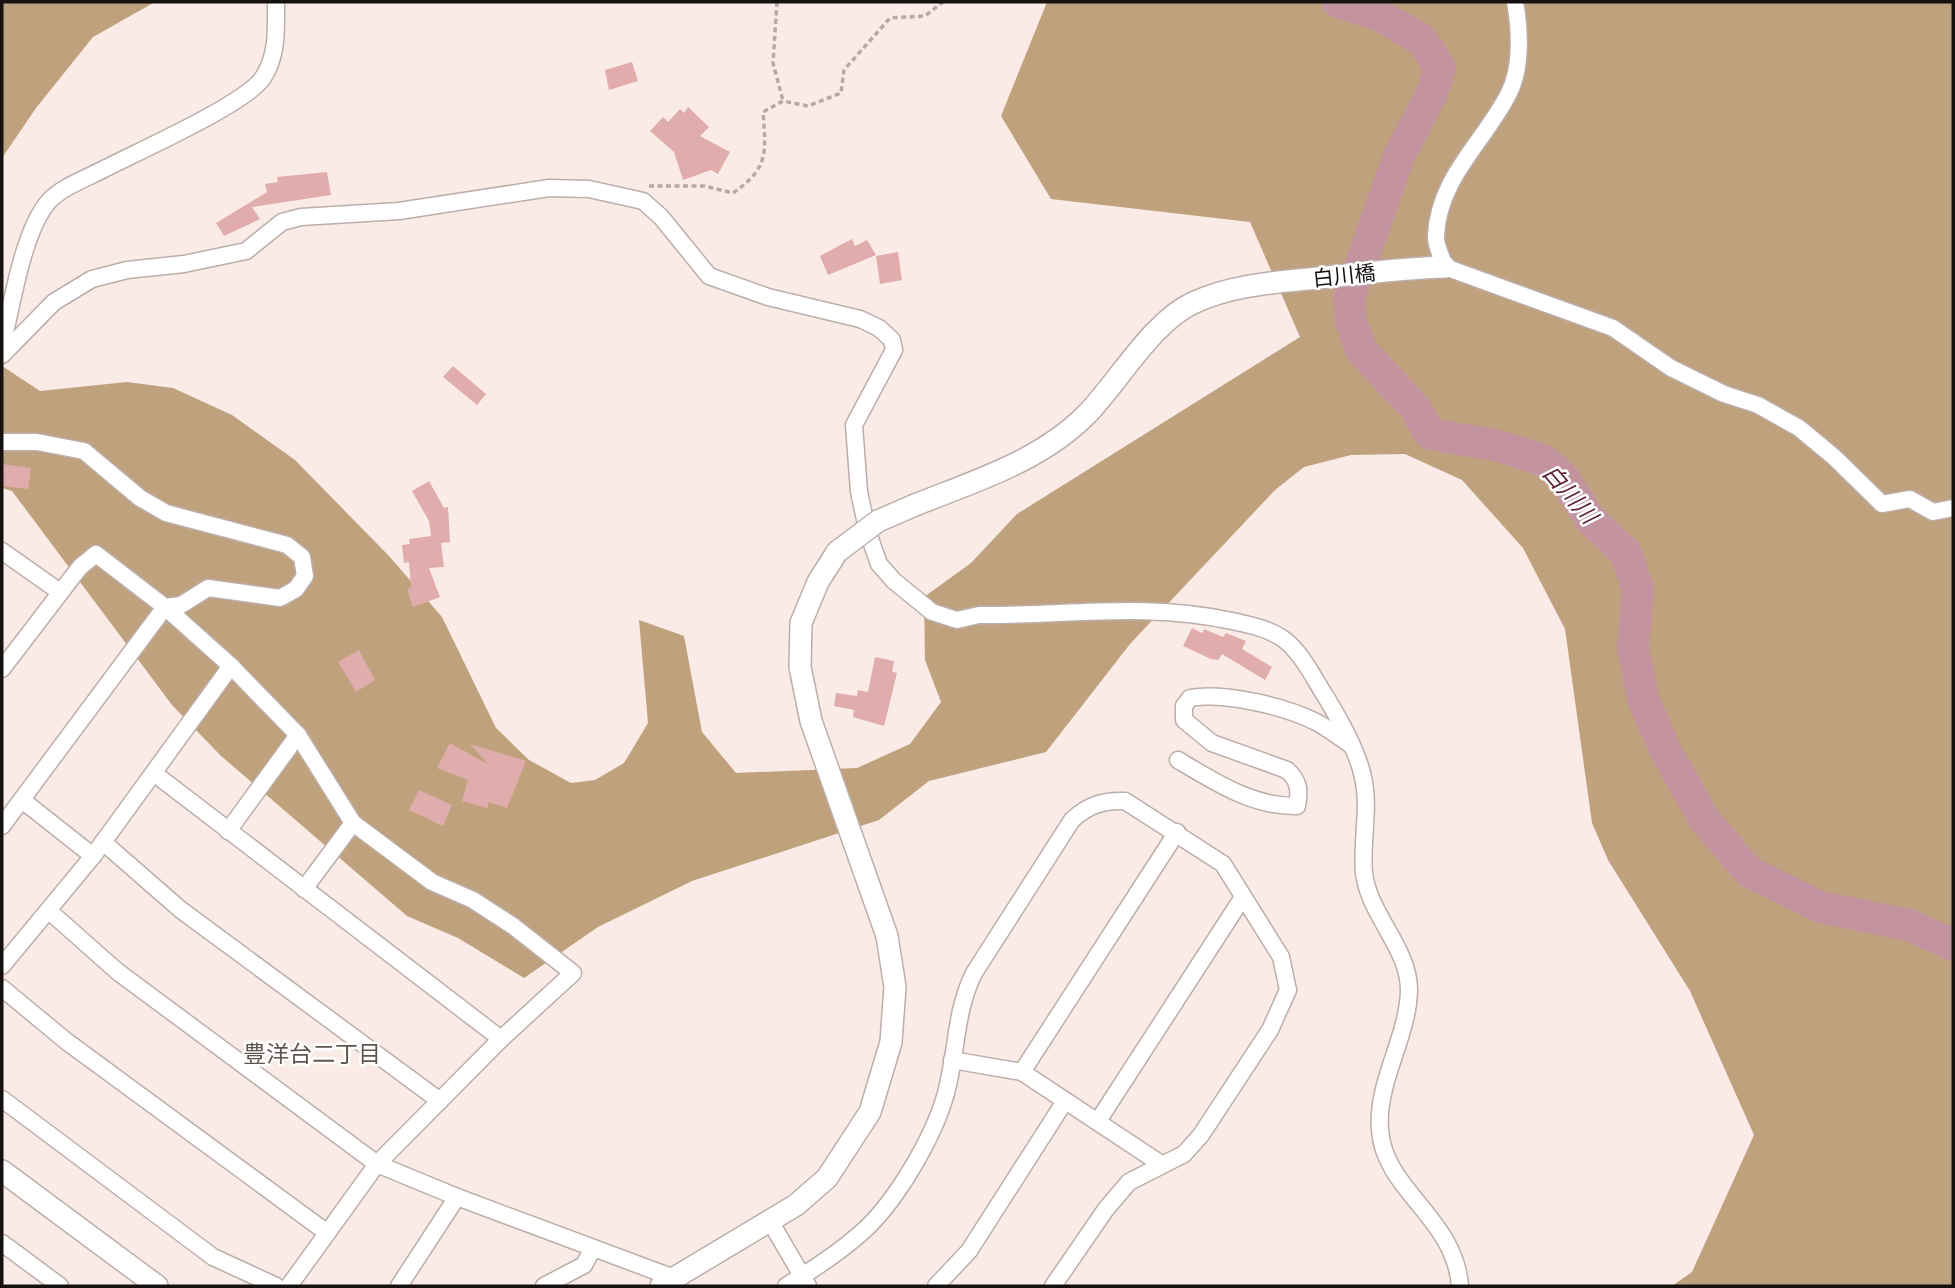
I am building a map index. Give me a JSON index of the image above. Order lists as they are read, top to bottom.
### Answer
{
  "streets": {
    "street": ["白川橋"]
  },
  "districts": ["豊洋台二丁目"],
  "water": ["白川川"]
}
